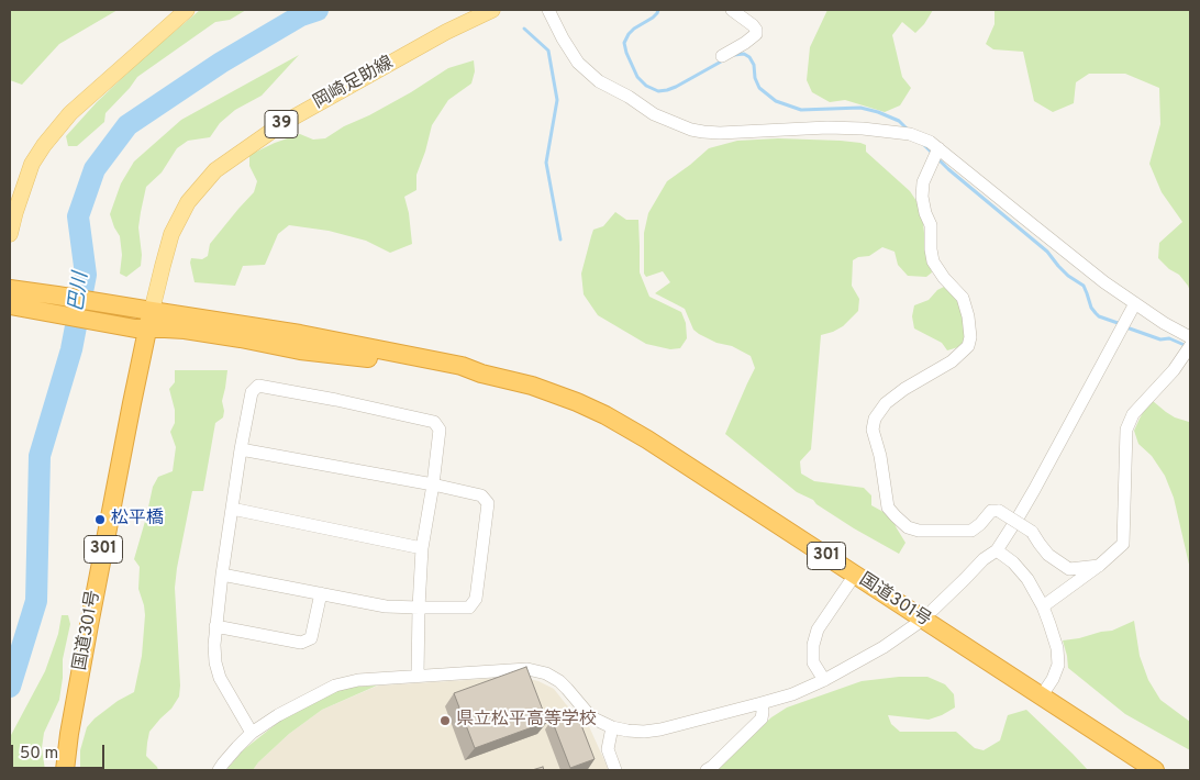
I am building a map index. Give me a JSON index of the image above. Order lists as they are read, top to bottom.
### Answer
{
  "streets": {
    "highway": ["301", "国道301号"],
    "main road": ["岡崎足助線", "39"]
  },
  "crossings": [
    ["岡崎足助線", "国道301号"]
  ],
  "water": ["巴川"],
  "places": ["松平橋", "県立松平高等学校"],
  "scale_bar": "50 m"
}
